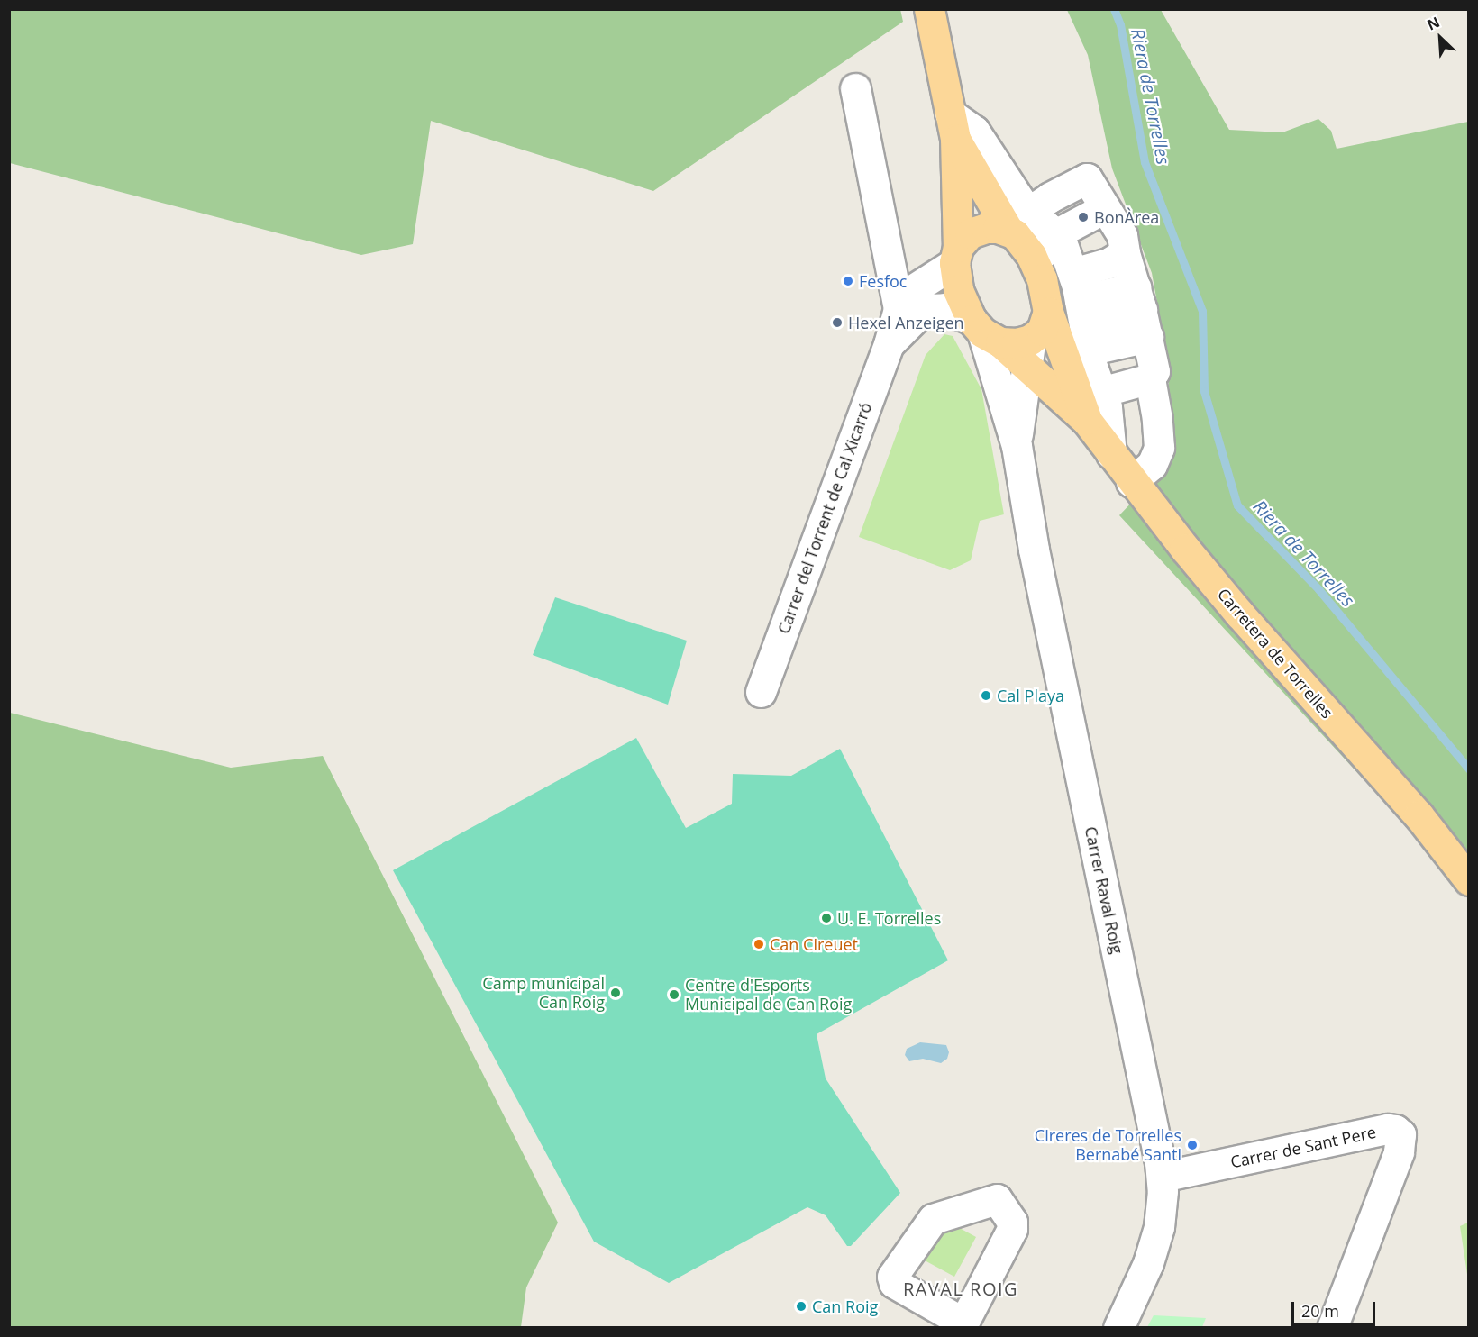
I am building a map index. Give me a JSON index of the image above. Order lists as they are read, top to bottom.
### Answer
{
  "streets": {
    "main road": ["Carretera de Torrelles"],
    "street": ["Carrer del Torrent de Cal Xicarró", "Carrer Raval Roig", "Carrer de Sant Pere"]
  },
  "crossings": [
    ["Carrer del Torrent de Cal Xicarró", "Carretera de Torrelles"],
    ["Carrer del Torrent de Cal Xicarró", "Carrer Raval Roig"],
    ["Carretera de Torrelles", "Carrer Raval Roig"],
    ["Carrer Raval Roig", "Carrer de Sant Pere"]
  ],
  "districts": ["RAVAL ROIG"],
  "water": ["Riera de Torrelles"],
  "places": [
    "BonÀrea",
    "Fesfoc",
    "Hexel Anzeigen",
    "Cal Playa",
    "U. E. Torrelles",
    "Can Cireuet",
    "Camp municipal Can Roig",
    "Centre d'Esports Municipal de Can Roig",
    "Cireres de Torrelles Bernabé Santi",
    "Can Roig"
  ],
  "scale_bar": "20 m",
  "north": "top left"
}
